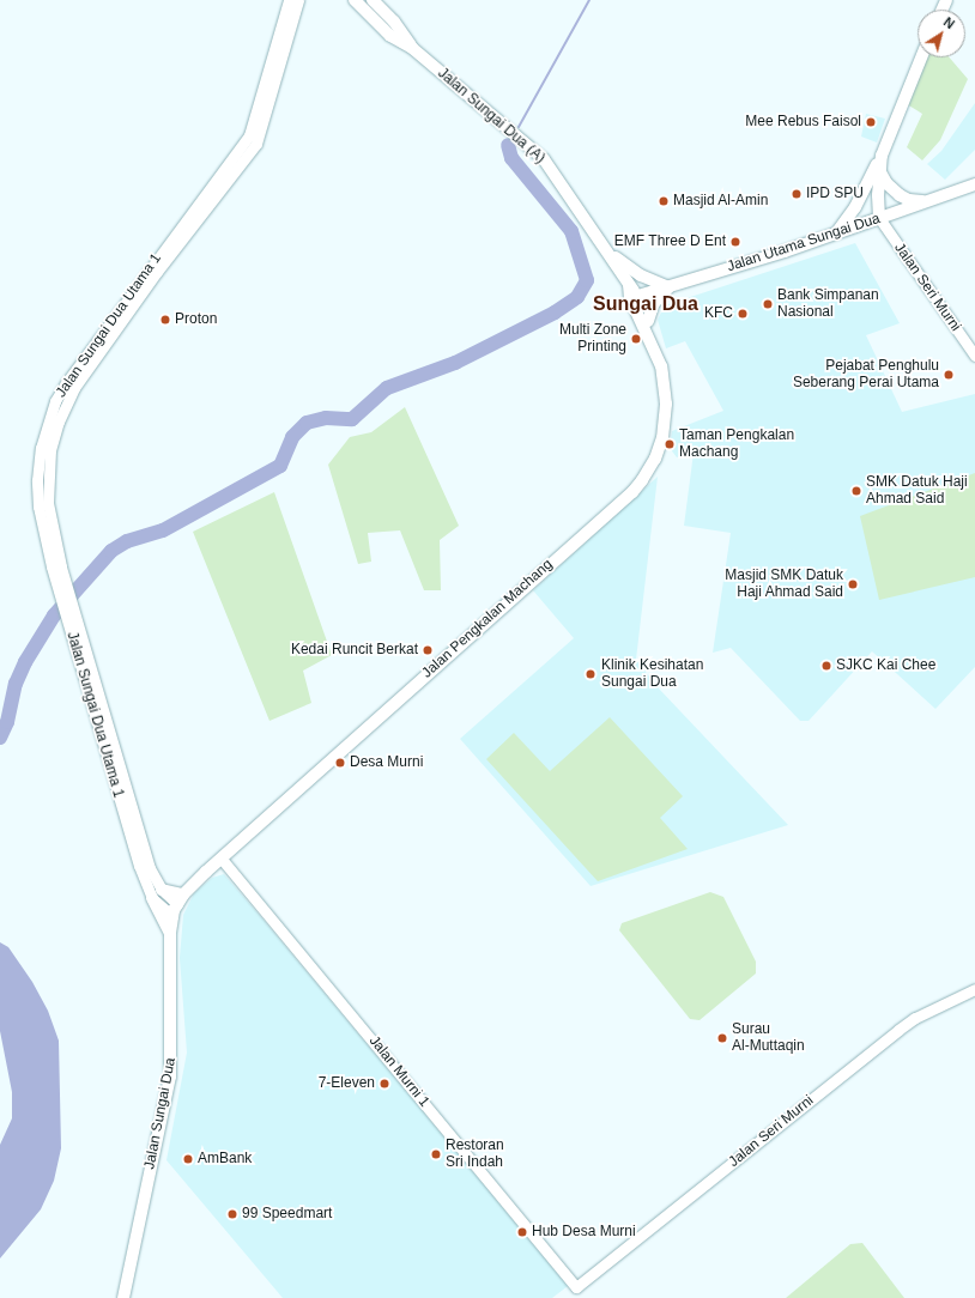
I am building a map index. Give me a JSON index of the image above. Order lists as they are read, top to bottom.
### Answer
{
  "streets": {
    "main road": [
      "Jalan Sungai Dua (A)",
      "Jalan Utama Sungai Dua",
      "Jalan Pengkalan Machang",
      "Jalan Sungai Dua"
    ],
    "street": ["Jalan Seri Murni", "Jalan Sungai Dua Utama 1", "Jalan Murni 1"]
  },
  "crossings": [
    ["Jalan Sungai Dua (A)", "Jalan Utama Sungai Dua"],
    ["Jalan Sungai Dua (A)", "Jalan Pengkalan Machang"],
    ["Jalan Utama Sungai Dua", "Jalan Seri Murni"],
    ["Jalan Utama Sungai Dua", "Jalan Pengkalan Machang"],
    ["Jalan Seri Murni", "Jalan Murni 1"],
    ["Jalan Sungai Dua Utama 1", "Jalan Sungai Dua"],
    ["Jalan Pengkalan Machang", "Jalan Murni 1"],
    ["Jalan Pengkalan Machang", "Jalan Sungai Dua"],
    ["Jalan Murni 1", "Jalan Sungai Dua"]
  ],
  "districts": ["Sungai Dua"],
  "places": [
    "Mee Rebus Faisol",
    "IPD SPU",
    "Masjid Al-Amin",
    "EMF Three D Ent",
    "Bank Simpanan Nasional",
    "KFC",
    "Proton",
    "Multi Zone Printing",
    "Pejabat Penghulu Seberang Perai Utama",
    "Taman Pengkalan Machang",
    "SMK Datuk Haji Ahmad Said",
    "Masjid SMK Datuk Haji Ahmad Said",
    "Kedai Runcit Berkat",
    "SJKC Kai Chee",
    "Klinik Kesihatan Sungai Dua",
    "Desa Murni",
    "Surau Al-Muttaqin",
    "7-Eleven",
    "Restoran Sri Indah",
    "AmBank",
    "99 Speedmart",
    "Hub Desa Murni"
  ],
  "north": "top right"
}
